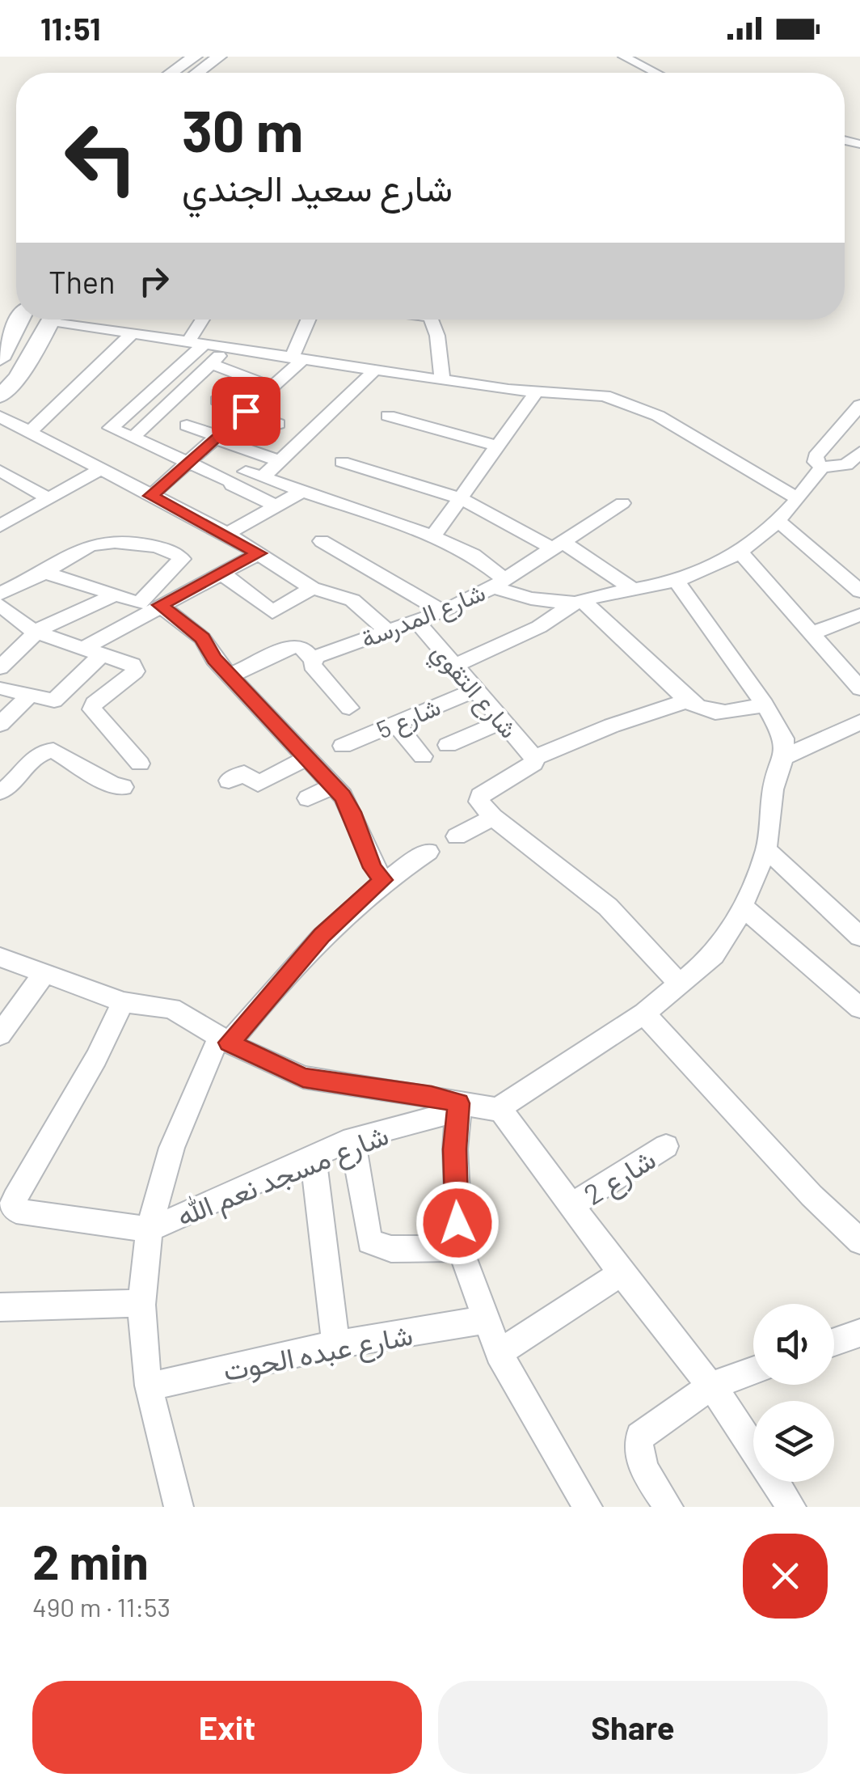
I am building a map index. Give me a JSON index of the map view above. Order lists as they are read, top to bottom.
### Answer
{
  "streets": {
    "street": [
      "شارع المدرسة",
      "شارع التقوي",
      "شارع 5",
      "شارع مسجد نعم الله",
      "شارع 2",
      "شارع عبده الحوت"
    ]
  },
  "crossings": [
    ["شارع المدرسة", "شارع التقوي"],
    ["شارع التقوي", "شارع 5"]
  ],
  "page": {
    "status": "11:51",
    "turn": ["30 m", "شارع سعيد الجندي"],
    "then": "Then",
    "heading": ["2 min", "490 m · 11:53"],
    "buttons": ["Exit", "Share"]
  }
}
